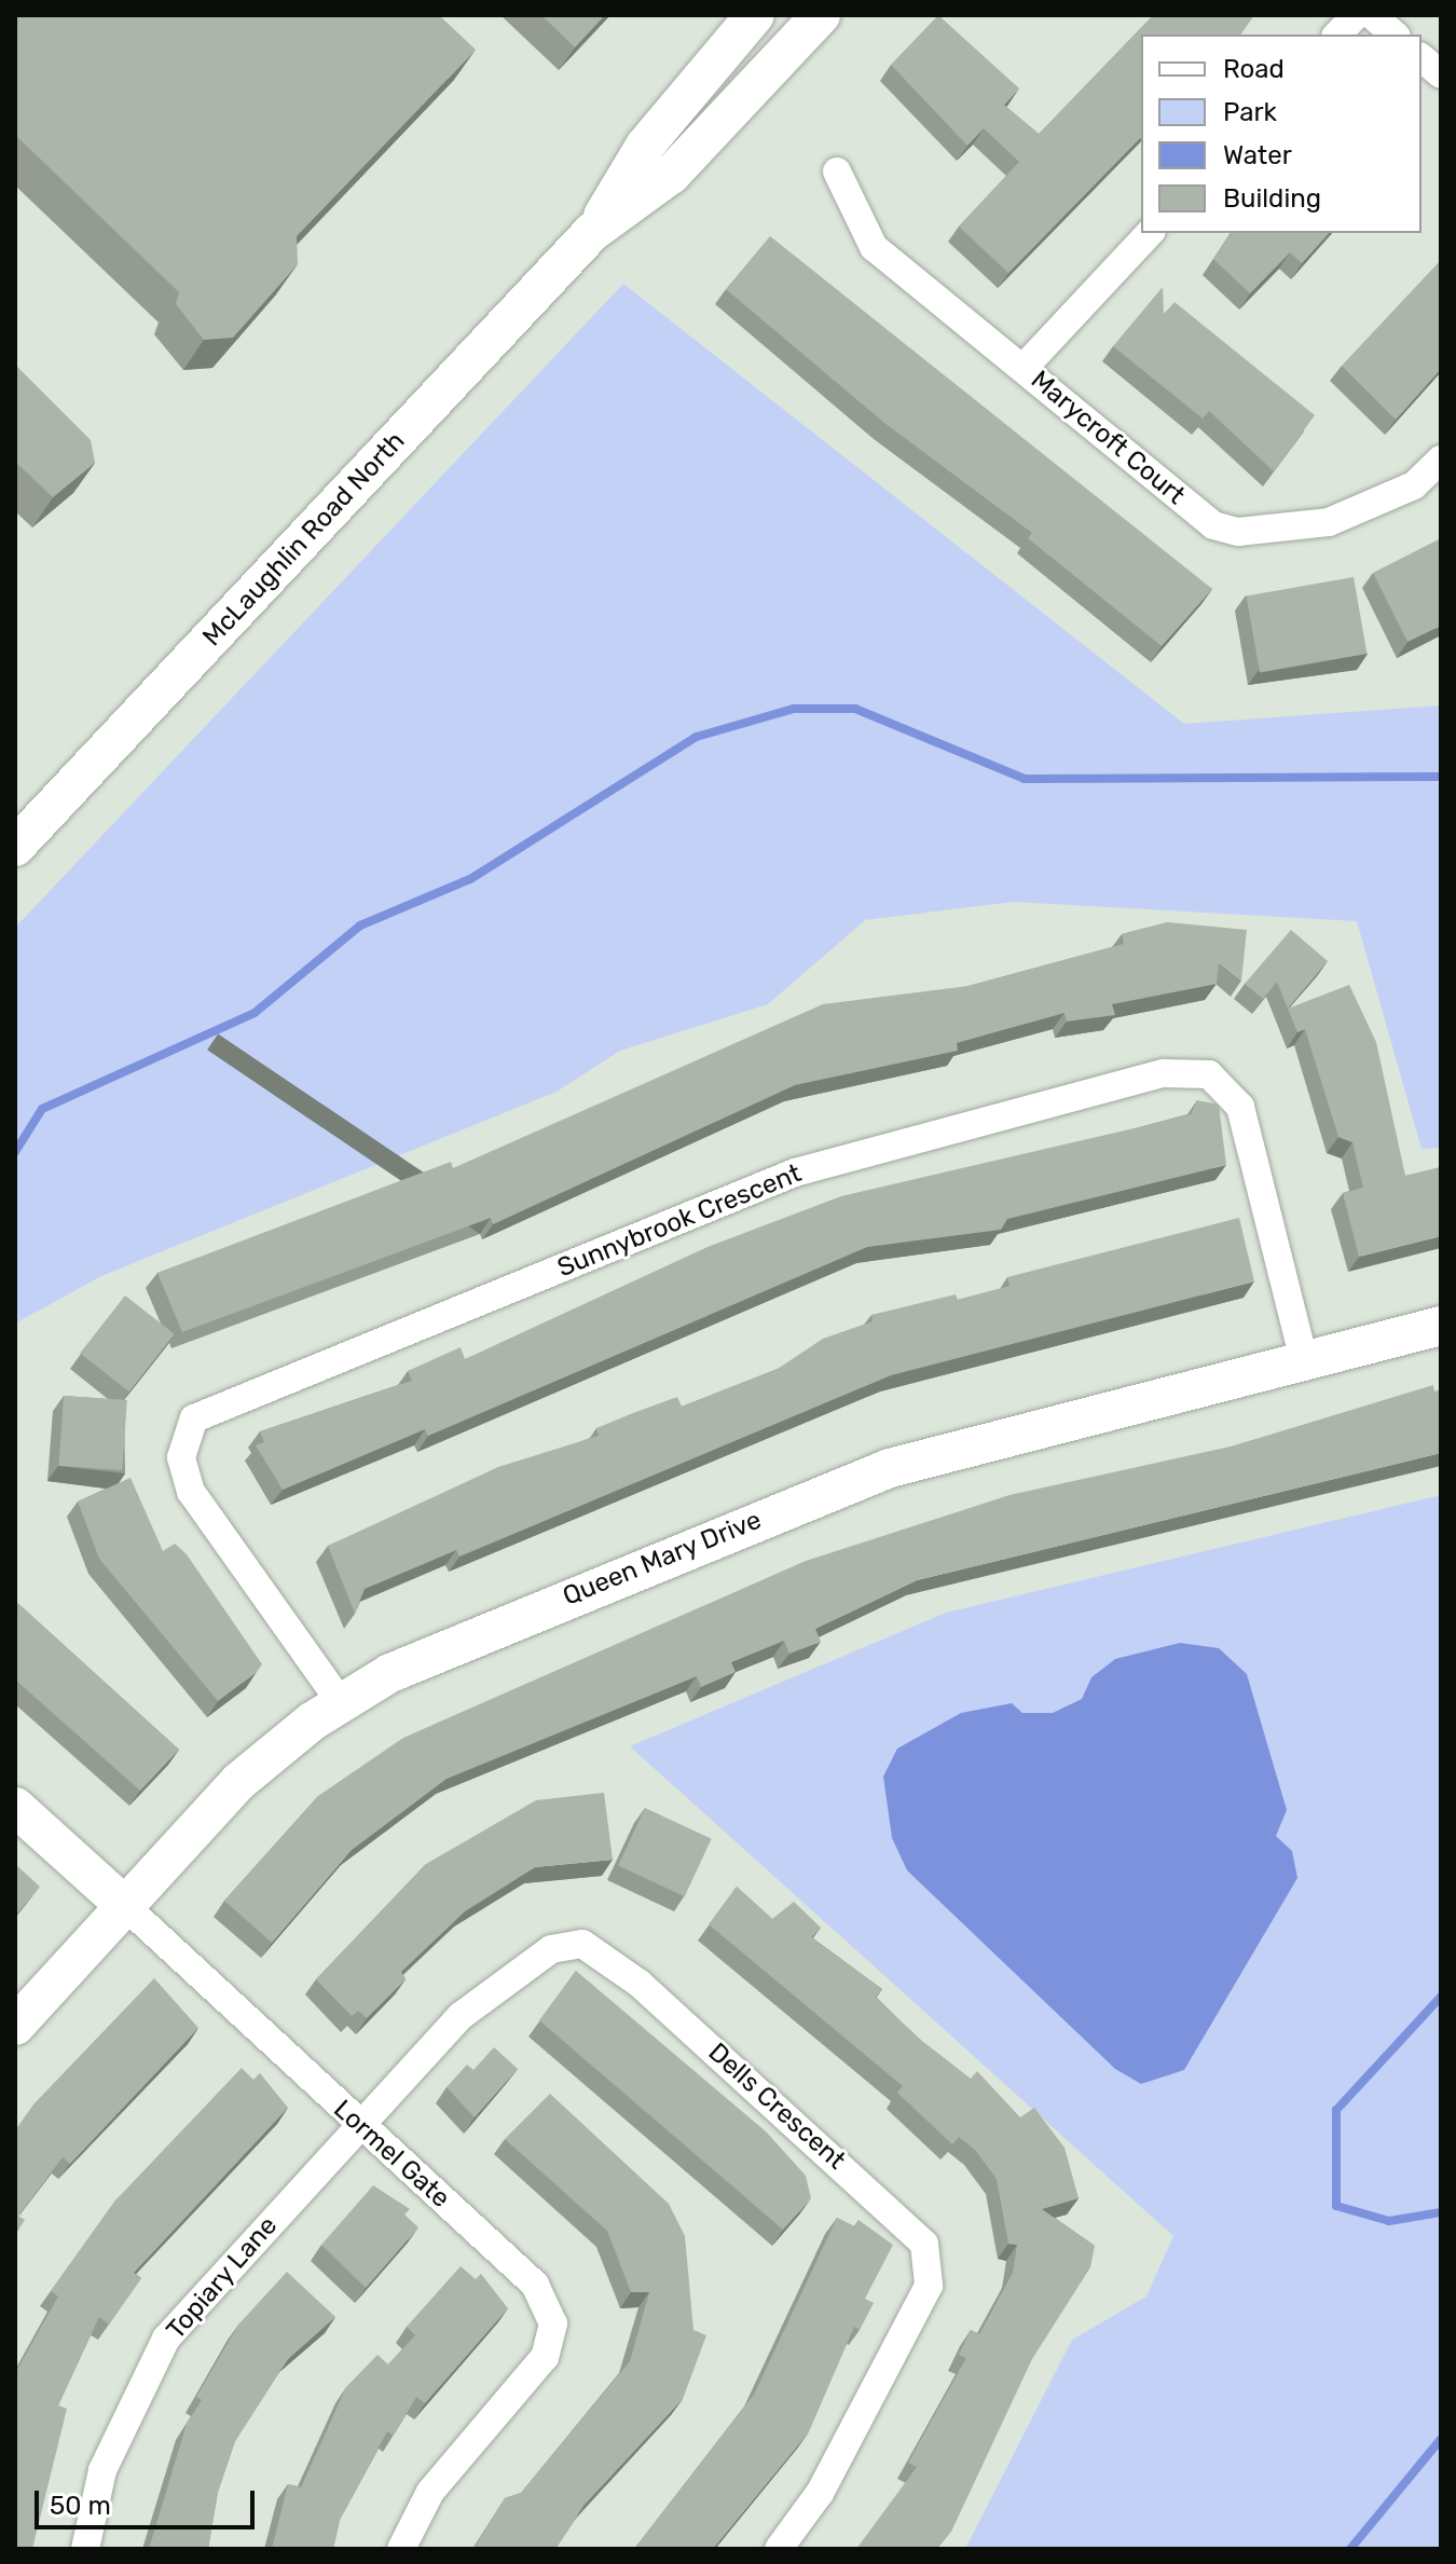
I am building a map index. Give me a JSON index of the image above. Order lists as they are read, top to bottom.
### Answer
{
  "streets": {
    "street": [
      "Marycroft Court",
      "McLaughlin Road North",
      "Sunnybrook Crescent",
      "Queen Mary Drive",
      "Dells Crescent",
      "Lormel Gate",
      "Topiary Lane"
    ]
  },
  "crossings": [
    ["Sunnybrook Crescent", "Queen Mary Drive"],
    ["Queen Mary Drive", "Lormel Gate"],
    ["Dells Crescent", "Lormel Gate"],
    ["Dells Crescent", "Topiary Lane"],
    ["Lormel Gate", "Topiary Lane"]
  ],
  "legend": [
    "Road",
    "Park",
    "Water",
    "Building"
  ],
  "scale_bar": "50 m"
}
